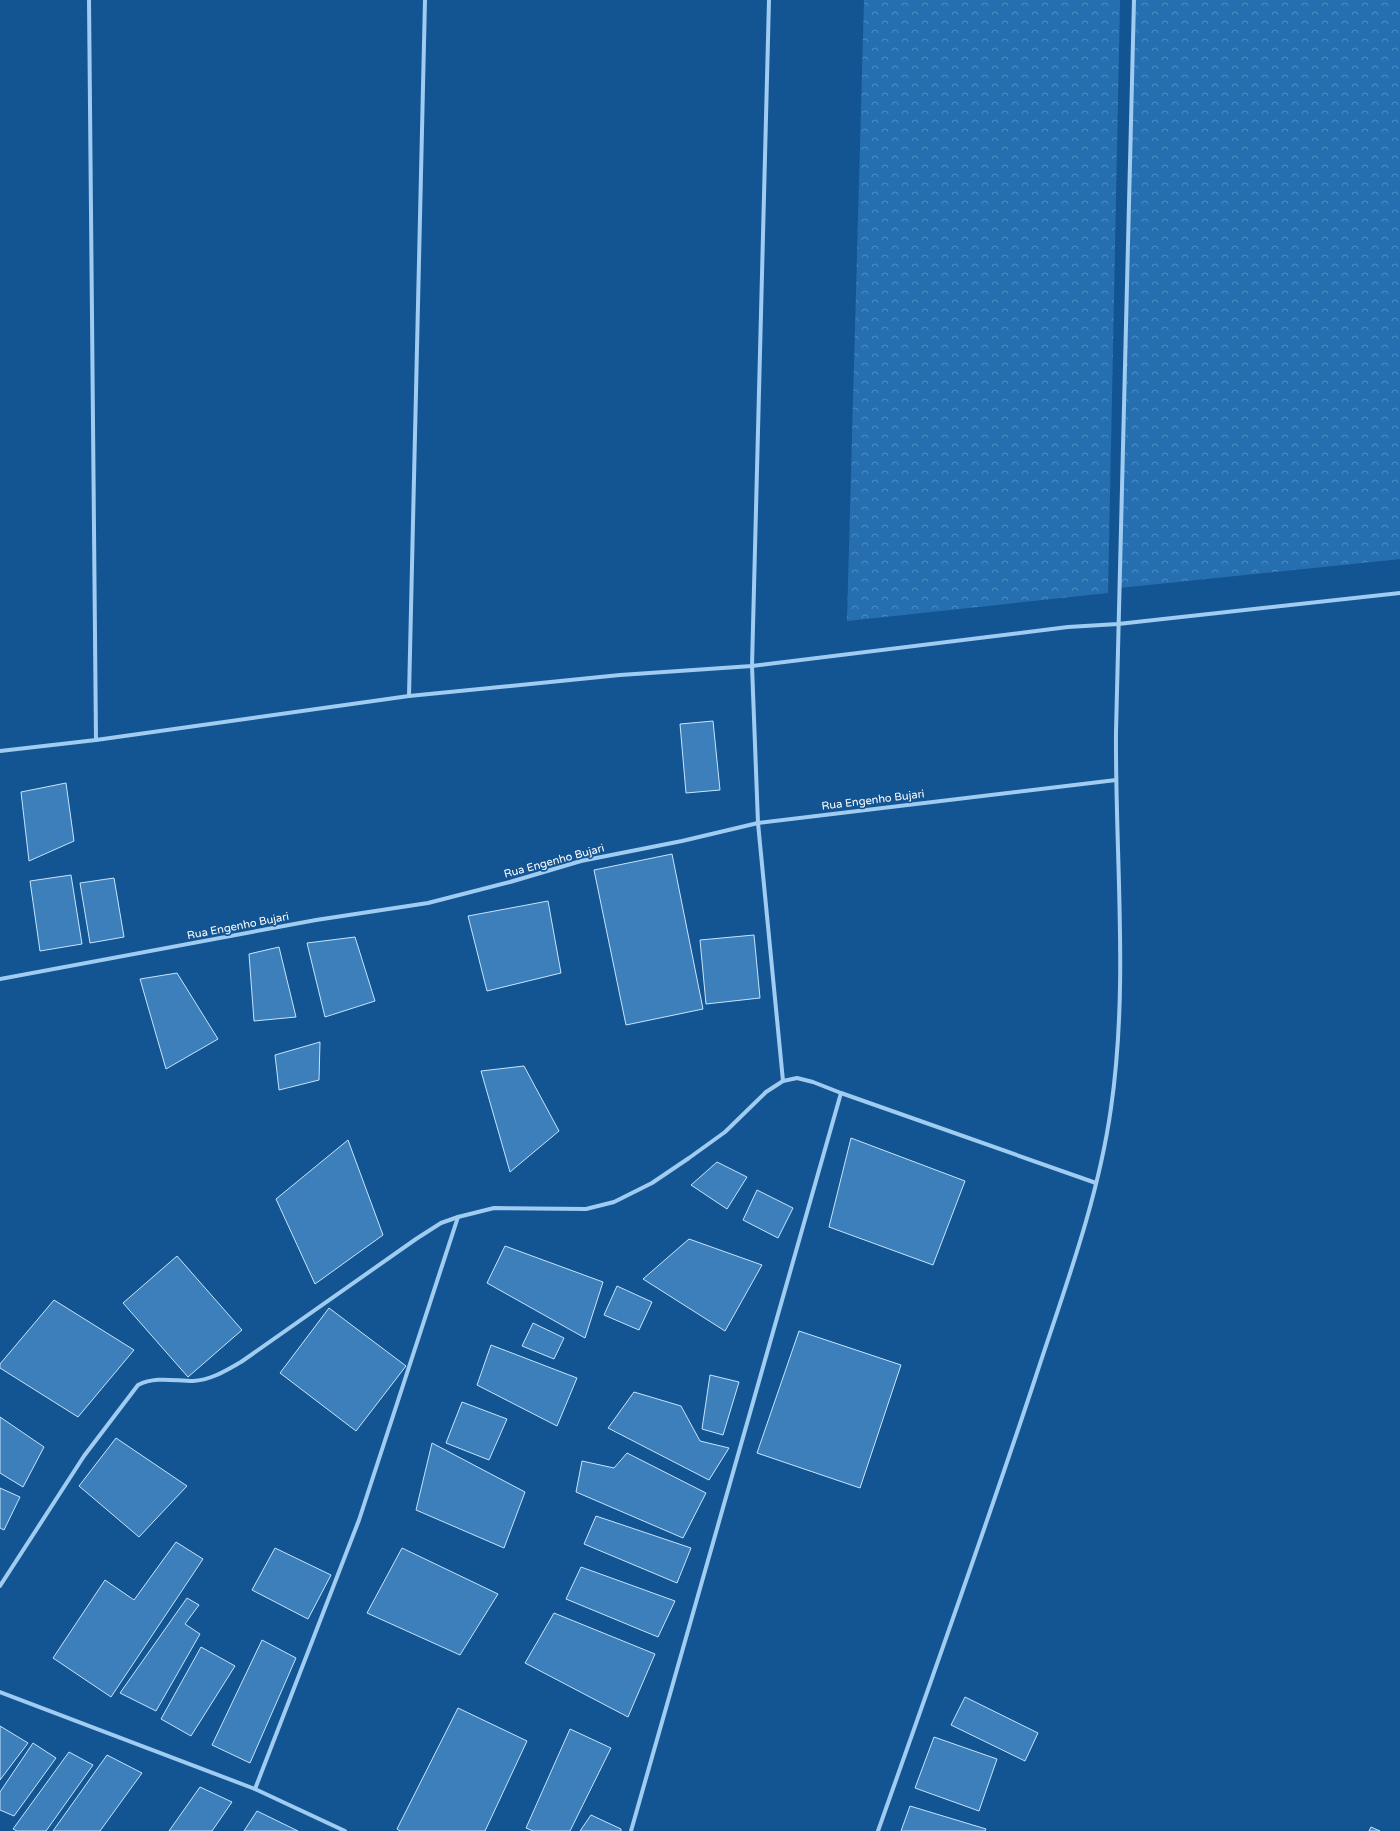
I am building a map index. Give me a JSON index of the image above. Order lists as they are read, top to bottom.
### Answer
{
  "streets": {
    "street": ["Rua Engenho Bujari"]
  }
}
